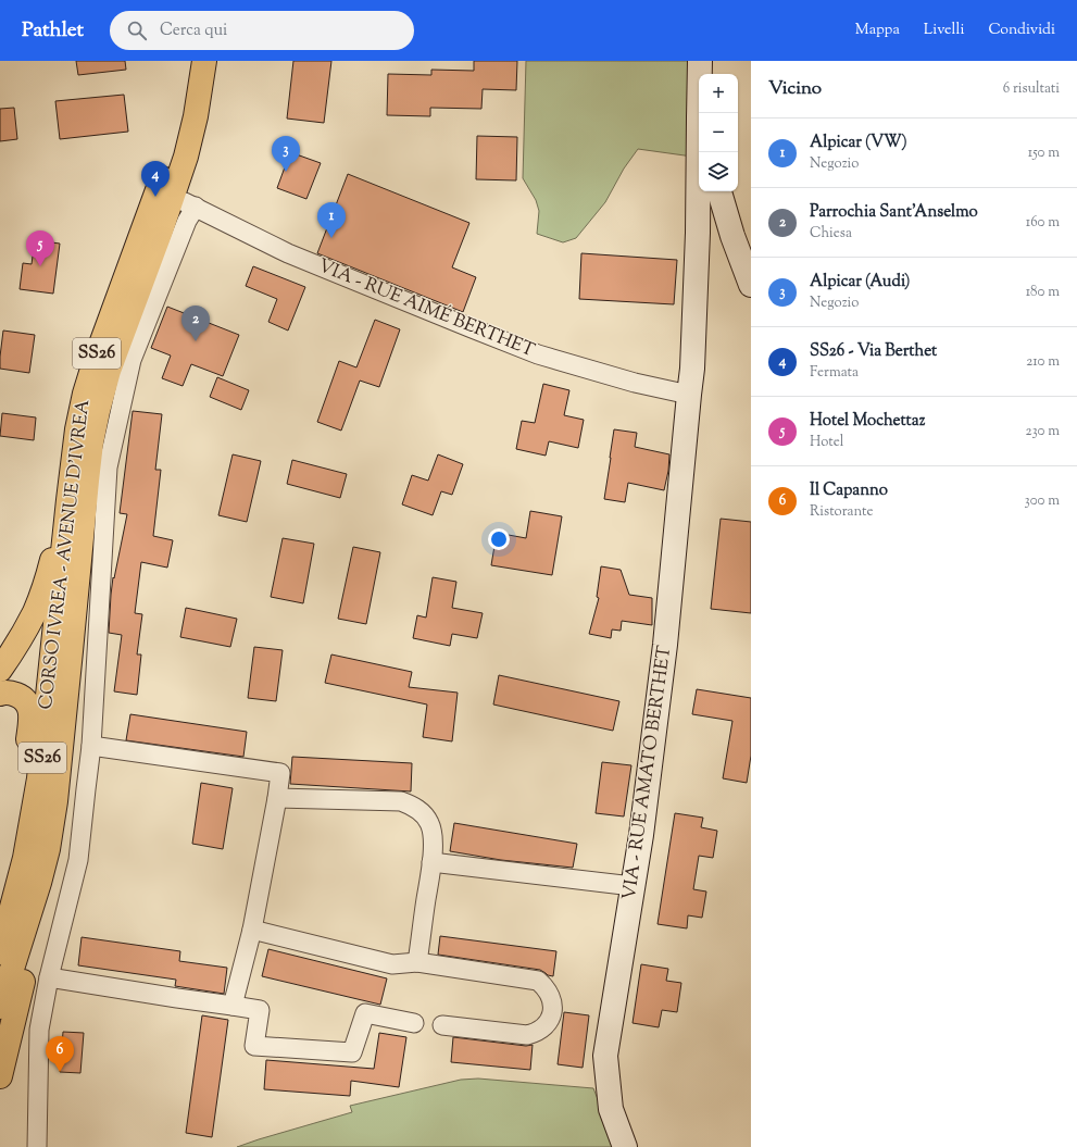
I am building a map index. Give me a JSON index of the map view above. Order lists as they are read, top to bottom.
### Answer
{
  "streets": {
    "main road": ["SS26", "CORSO IVREA - AVENUE D'IVREA"],
    "street": ["VIA - RUE AIMÉ BERTHET", "VIA - RUE AMATO BERTHET"]
  },
  "crossings": [
    ["VIA - RUE AIMÉ BERTHET", "VIA - RUE AMATO BERTHET"]
  ],
  "page": {
    "header": "Pathlet",
    "search": "Cerca qui",
    "nav": ["Mappa", "Livelli", "Condividi"],
    "heading": ["Vicino", "6 risultati"],
    "map_buttons": ["+", "−"],
    "list": [
      {
        "mark": "1",
        "name": "Alpicar (VW)",
        "note": "Negozio",
        "value": "150 m"
      },
      {
        "mark": "2",
        "name": "Parrochia Sant’Anselmo",
        "note": "Chiesa",
        "value": "160 m"
      },
      {
        "mark": "3",
        "name": "Alpicar (Audi)",
        "note": "Negozio",
        "value": "180 m"
      },
      {
        "mark": "4",
        "name": "SS26 - Via Berthet",
        "note": "Fermata",
        "value": "210 m"
      },
      {
        "mark": "5",
        "name": "Hotel Mochettaz",
        "note": "Hotel",
        "value": "230 m"
      },
      {
        "mark": "6",
        "name": "Il Capanno",
        "note": "Ristorante",
        "value": "300 m"
      }
    ],
    "pins": [
      "3",
      "4",
      "1",
      "5",
      "2",
      "6"
    ]
  }
}
